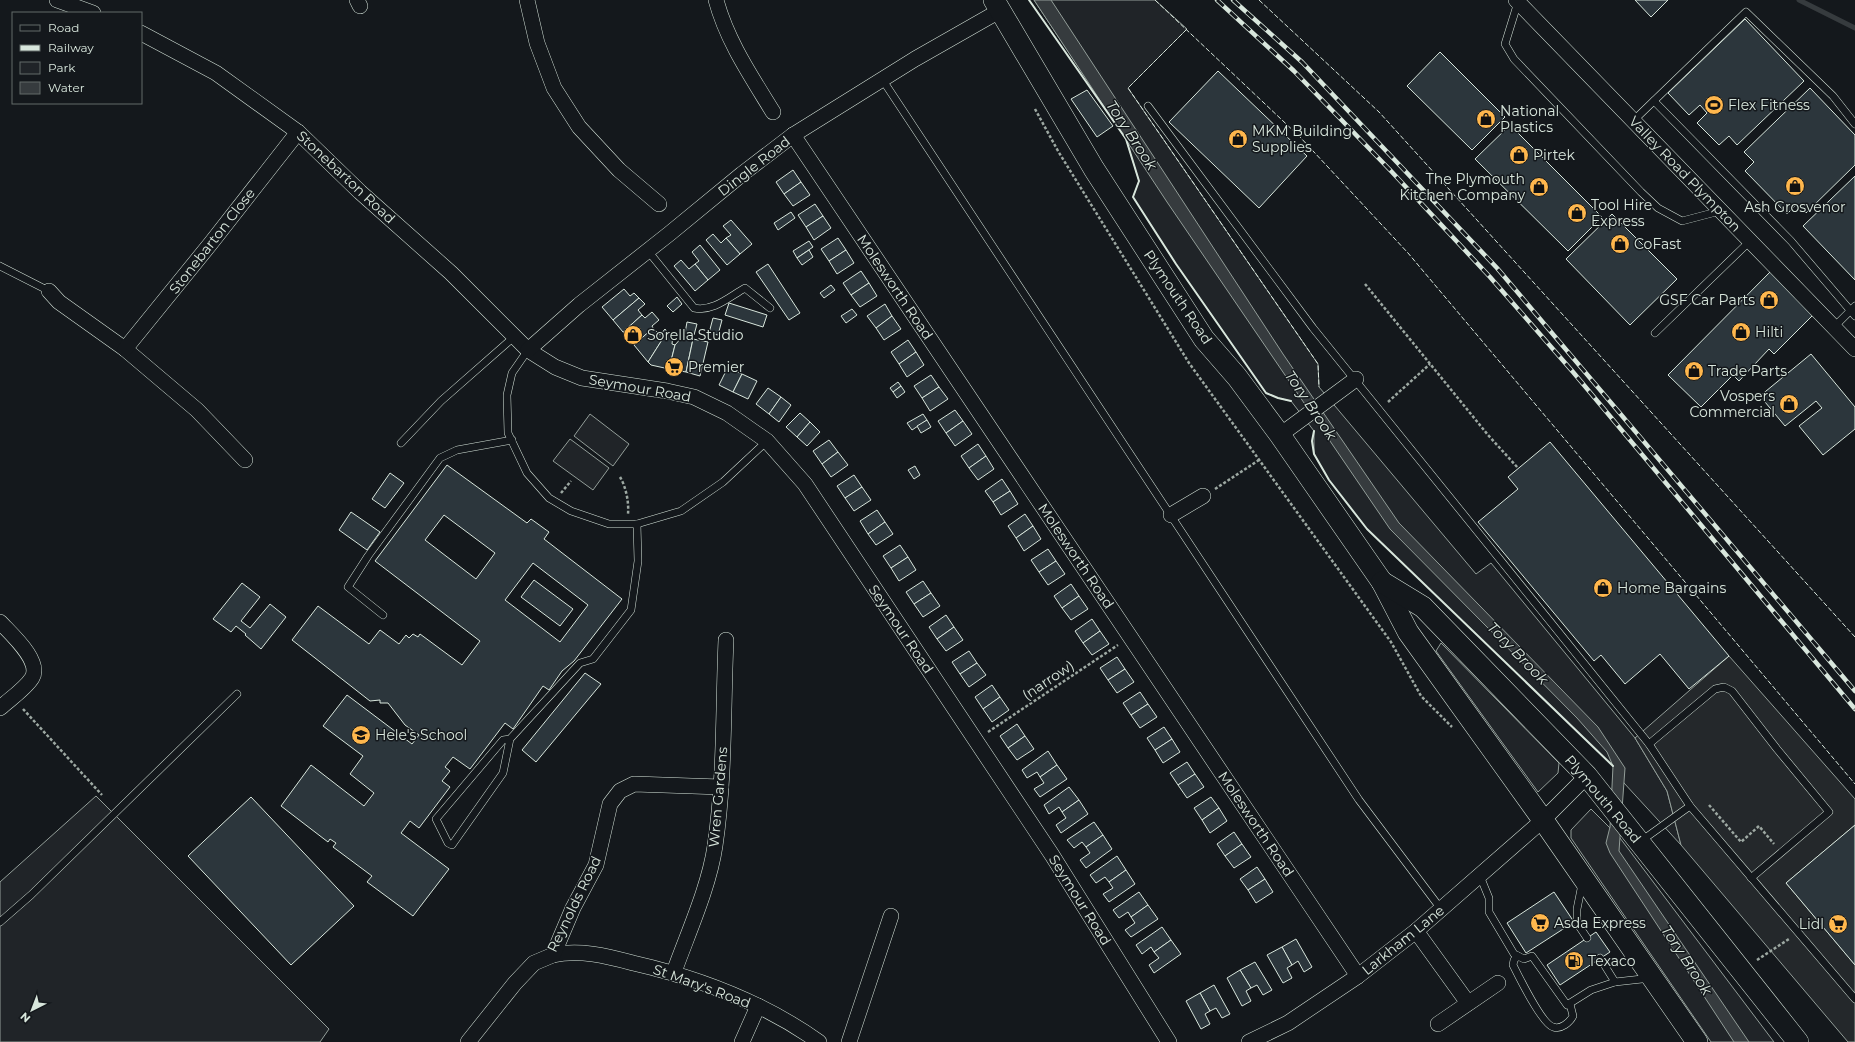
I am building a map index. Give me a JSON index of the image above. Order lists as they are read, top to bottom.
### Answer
{
  "streets": {
    "main road": ["Plymouth Road"],
    "street": [
      "Dingle Road",
      "Valley Road Plympton",
      "Stonebarton Road",
      "Stonebarton Close",
      "Molesworth Road",
      "Seymour Road",
      "Wren Gardens",
      "Reynolds Road",
      "Larkham Lane",
      "St Mary's Road"
    ],
    "path": ["(narrow)"]
  },
  "crossings": [
    ["Dingle Road", "Stonebarton Road"],
    ["Dingle Road", "Molesworth Road"],
    ["Dingle Road", "Plymouth Road"],
    ["Dingle Road", "Seymour Road"],
    ["Stonebarton Road", "Stonebarton Close"],
    ["Stonebarton Road", "Seymour Road"],
    ["Molesworth Road", "(narrow)"],
    ["Molesworth Road", "Larkham Lane"],
    ["Plymouth Road", "Larkham Lane"],
    ["Seymour Road", "(narrow)"],
    ["Wren Gardens", "Reynolds Road"],
    ["Wren Gardens", "St Mary's Road"],
    ["Reynolds Road", "St Mary's Road"]
  ],
  "water": ["Tory Brook"],
  "places": {
    "sports": ["Flex Fitness"],
    "shop": [
      "National Plastics",
      "MKM Building Supplies",
      "Pirtek",
      "Ash Grosvenor",
      "The Plymouth Kitchen Company",
      "Tool Hire Express",
      "CoFast",
      "GSF Car Parts",
      "Hilti",
      "Sorella Studio",
      "Trade Parts",
      "Vospers Commercial",
      "Home Bargains"
    ],
    "supermarket": ["Premier", "Asda Express", "Lidl"],
    "school or university": ["Hele's School"],
    "fuel station": ["Texaco"]
  },
  "legend": [
    "Road",
    "Railway",
    "Park",
    "Water"
  ],
  "north": "bottom left"
}
